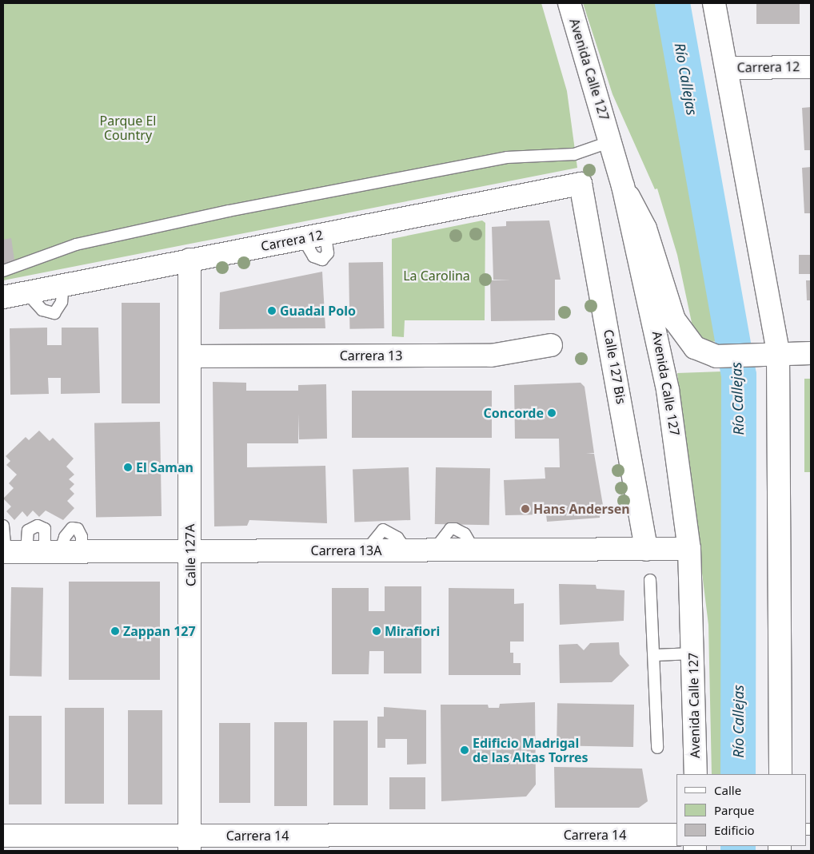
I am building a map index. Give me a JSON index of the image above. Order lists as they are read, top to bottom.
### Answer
{
  "streets": {
    "street": [
      "Carrera 12",
      "Avenida Calle 127",
      "Carrera 13",
      "Calle 127 Bis",
      "Carrera 13A",
      "Calle 127A",
      "Carrera 14"
    ]
  },
  "crossings": [
    ["Carrera 12", "Calle 127 Bis"],
    ["Carrera 12", "Calle 127A"],
    ["Avenida Calle 127", "Carrera 13A"],
    ["Carrera 13", "Calle 127A"],
    ["Calle 127 Bis", "Carrera 13A"],
    ["Carrera 13A", "Calle 127A"],
    ["Calle 127A", "Carrera 14"]
  ],
  "water": ["Río Callejas"],
  "parks": ["Parque El Country", "La Carolina"],
  "places": [
    "Guadal Polo",
    "Concorde",
    "El Saman",
    "Hans Andersen",
    "Zappan 127",
    "Mirafiori",
    "Edificio Madrigal de las Altas Torres"
  ],
  "legend": ["Calle", "Parque", "Edificio"]
}
